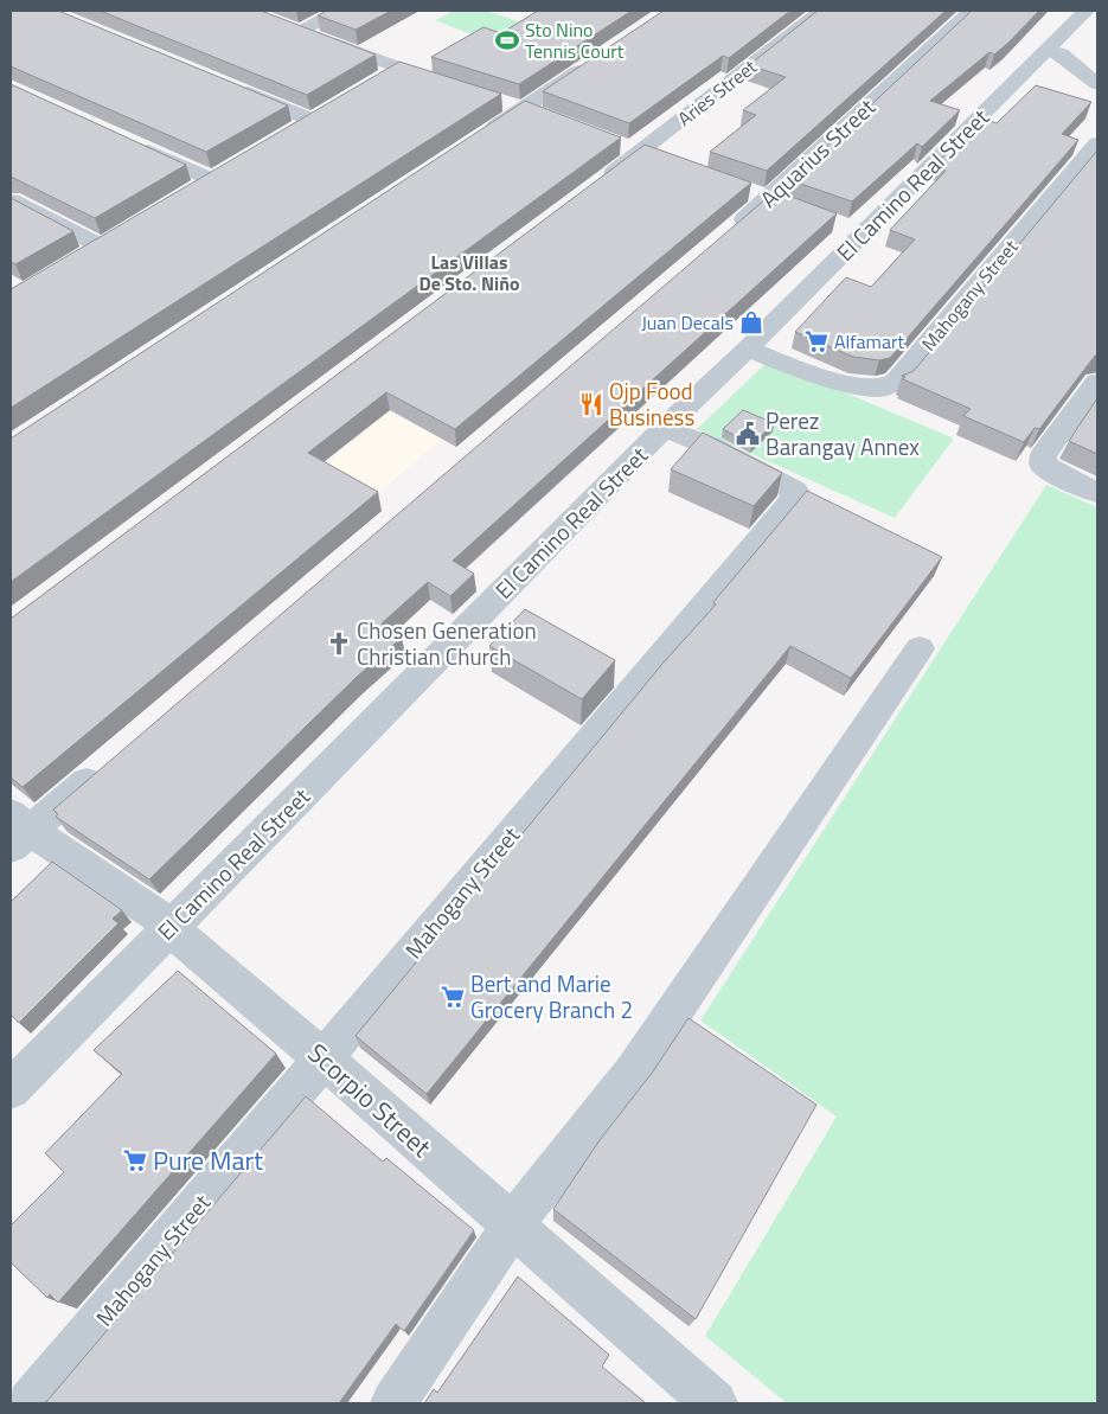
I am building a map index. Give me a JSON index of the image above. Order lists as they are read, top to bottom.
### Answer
{
  "streets": {
    "street": [
      "Aries Street",
      "Aquarius Street",
      "El Camino Real Street",
      "Mahogany Street",
      "Scorpio Street"
    ]
  },
  "crossings": [
    ["El Camino Real Street", "Mahogany Street"],
    ["El Camino Real Street", "Scorpio Street"],
    ["Mahogany Street", "Scorpio Street"]
  ],
  "districts": ["Las Villas De Sto. Niño"],
  "places": {
    "sports": ["Sto Nino Tennis Court"],
    "shop": ["Juan Decals"],
    "supermarket": ["Alfamart", "Bert and Marie Grocery Branch 2", "Pure Mart"],
    "restaurant": ["Ojp Food Business"],
    "public building": ["Perez Barangay Annex"],
    "church": ["Chosen Generation Christian Church"]
  }
}
